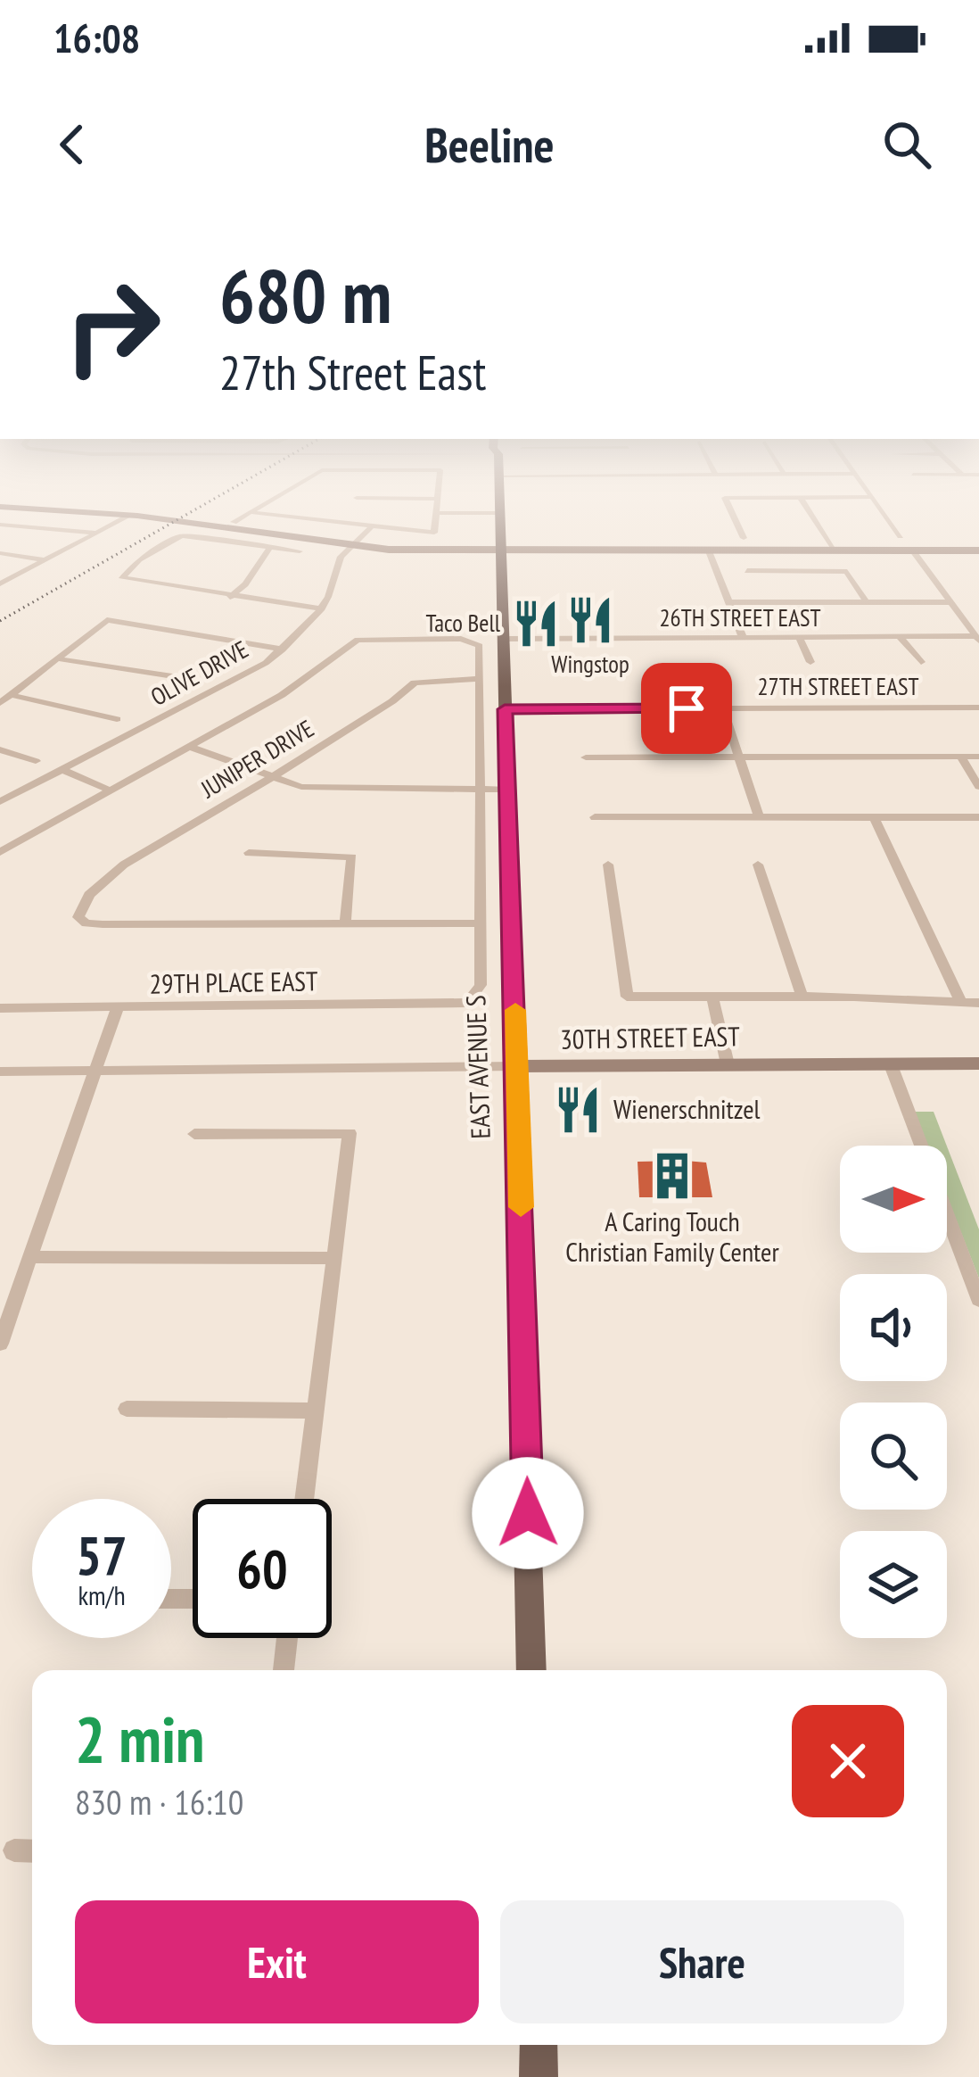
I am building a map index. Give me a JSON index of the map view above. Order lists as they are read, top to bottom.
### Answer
{
  "streets": {
    "main road": ["30TH STREET EAST", "EAST AVENUE S"],
    "street": [
      "26TH STREET EAST",
      "OLIVE DRIVE",
      "27TH STREET EAST",
      "JUNIPER DRIVE",
      "29TH PLACE EAST"
    ]
  },
  "crossings": [
    ["26TH STREET EAST", "EAST AVENUE S"],
    ["27TH STREET EAST", "EAST AVENUE S"],
    ["JUNIPER DRIVE", "EAST AVENUE S"],
    ["29TH PLACE EAST", "EAST AVENUE S"],
    ["30TH STREET EAST", "EAST AVENUE S"]
  ],
  "places": {
    "restaurant": ["Wingstop", "Taco Bell", "Wienerschnitzel"],
    "building": ["A Caring Touch Christian Family Center"]
  },
  "north": "right",
  "page": {
    "status": "16:08",
    "header": "Beeline",
    "turn": ["680 m", "27th Street East"],
    "speed": "57 km/h",
    "limit": "60",
    "heading": ["2 min", "830 m · 16:10"],
    "buttons": ["Exit", "Share"]
  }
}
